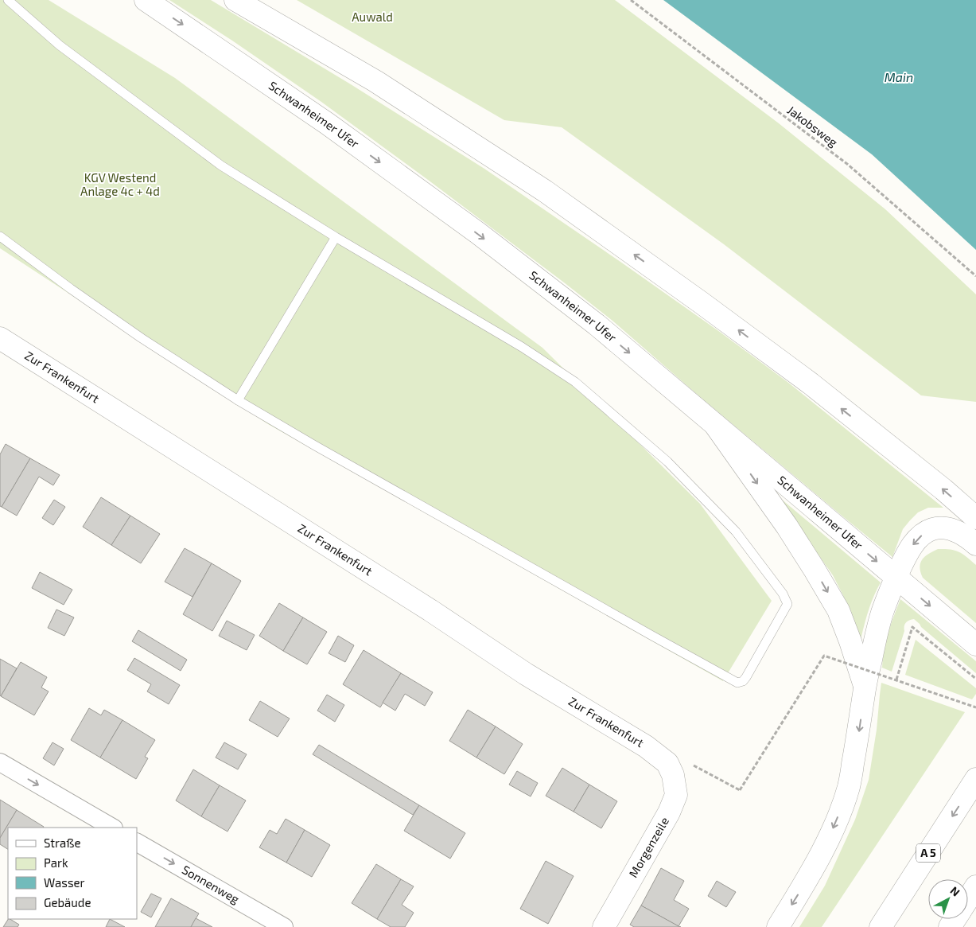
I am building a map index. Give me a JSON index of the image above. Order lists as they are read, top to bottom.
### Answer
{
  "streets": {
    "main road": [
      "Schwanheimer Ufer",
      "Zur Frankenfurt",
      "Morgenzeile",
      "A 5"
    ],
    "street": ["Sonnenweg"],
    "path": ["Jakobsweg"]
  },
  "crossings": [
    ["Zur Frankenfurt", "Morgenzeile"]
  ],
  "one_way": ["Sonnenweg"],
  "water": ["Main"],
  "parks": ["Auwald", "KGV Westend Anlage 4c + 4d"],
  "legend": [
    "Straße",
    "Park",
    "Wasser",
    "Gebäude"
  ],
  "north": "top right"
}
